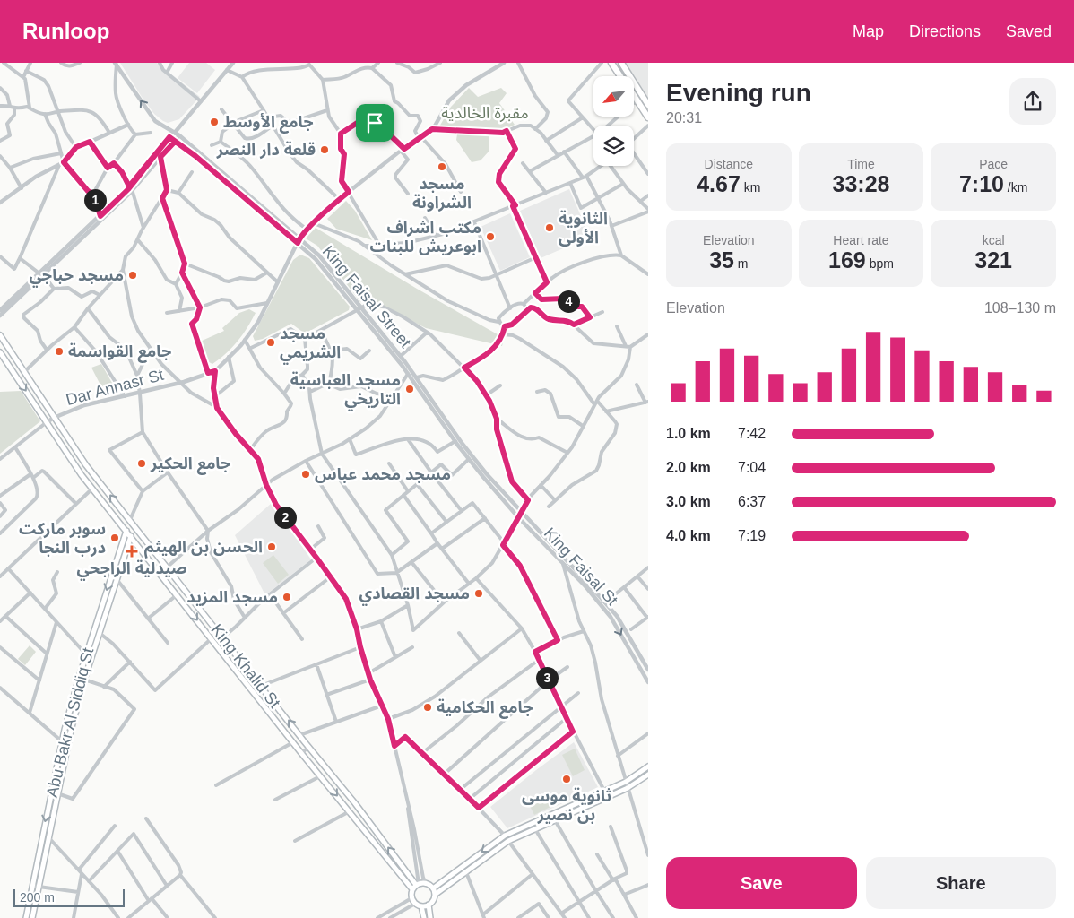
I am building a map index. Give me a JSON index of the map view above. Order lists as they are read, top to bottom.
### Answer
{
  "streets": {
    "main road": ["King Khalid St", "Abu Bakr Al Siddiq St"],
    "street": ["King Faisal Street", "Dar Annasr St", "King Faisal St"]
  },
  "crossings": [
    ["King Faisal Street", "King Faisal St"],
    ["Dar Annasr St", "King Khalid St"],
    ["King Khalid St", "Abu Bakr Al Siddiq St"]
  ],
  "parks": ["مقبرة الخالدية"],
  "places": {
    "other": [
      "جامع الأوسط",
      "قلعة دار النصر",
      "مسجد الشراونة",
      "الثانوية الأولى",
      "مكتب اشراف ابوعريش للبنات",
      "مسجد حباجي",
      "مسجد الشريمي",
      "جامع القواسمة",
      "مسجد العباسية التاريخي",
      "جامع الحكير",
      "مسجد محمد عباس",
      "سوبر ماركت درب النجا",
      "الحسن بن الهيثم",
      "مسجد القصادي",
      "مسجد المزيد",
      "جامع الحكامية",
      "ثانوية موسى بن نصير"
    ],
    "health": ["صيدلية الراجحي"]
  },
  "scale_bar": "200 m",
  "north": "bottom left",
  "page": {
    "header": "Runloop",
    "nav": ["Map", "Directions", "Saved"],
    "heading": ["Evening run", "20:31"],
    "stats": [
      ["Distance", "4.67 km"],
      ["Time", "33:28"],
      ["Pace", "7:10 /km"],
      ["Elevation", "35 m"],
      ["Heart rate", "169 bpm"],
      ["kcal", "321"]
    ],
    "pins": [
      "1",
      "4",
      "2",
      "3"
    ],
    "chart": ["Elevation", "108–130 m"],
    "list": [
      {
        "name": "1.0 km",
        "note": "7:42"
      },
      {
        "name": "2.0 km",
        "note": "7:04"
      },
      {
        "name": "3.0 km",
        "note": "6:37"
      },
      {
        "name": "4.0 km",
        "note": "7:19"
      }
    ],
    "buttons": ["Save", "Share"],
    "scale": "200 m"
  }
}
